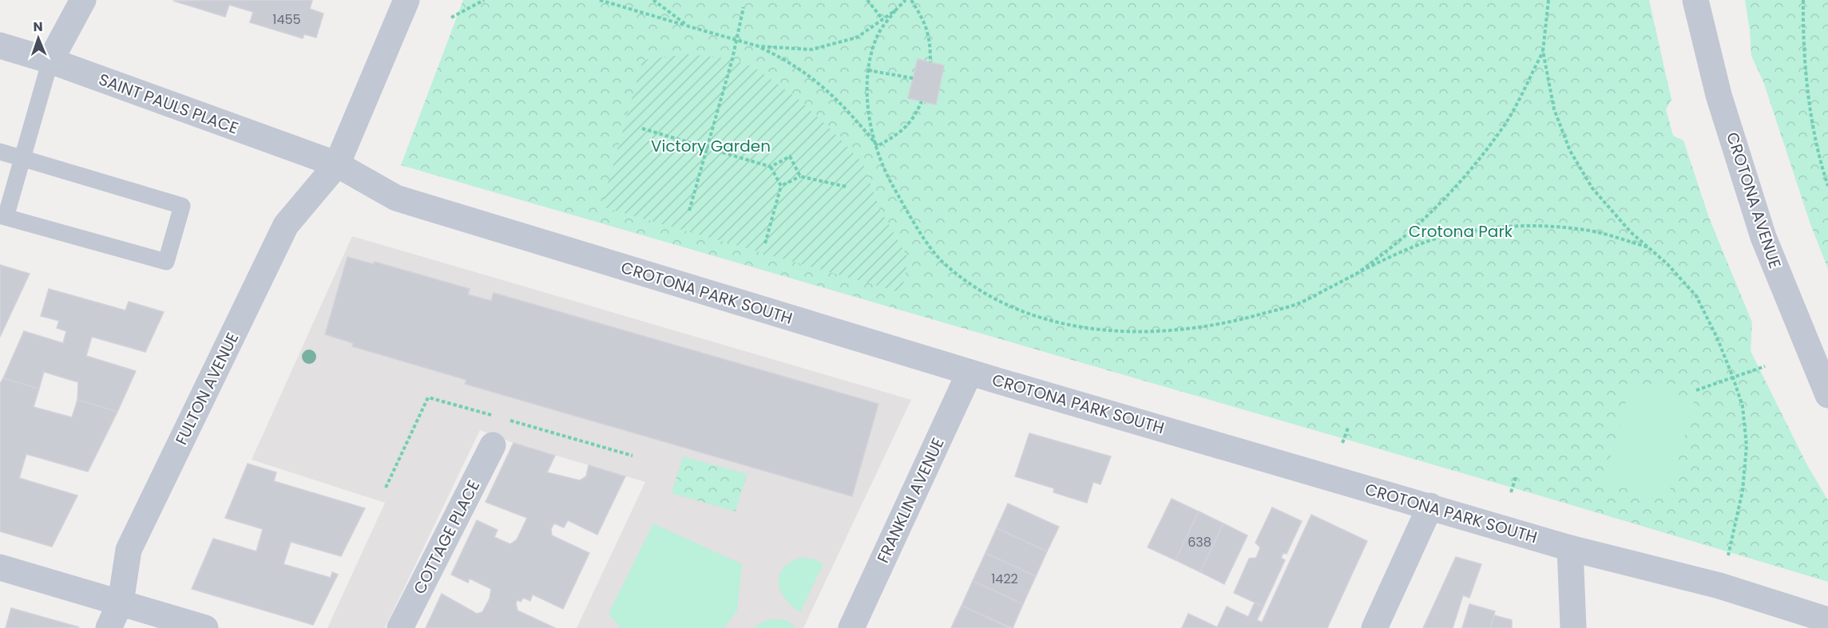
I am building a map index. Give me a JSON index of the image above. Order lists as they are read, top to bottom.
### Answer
{
  "streets": {
    "street": [
      "SAINT PAULS PLACE",
      "CROTONA AVENUE",
      "CROTONA PARK SOUTH",
      "FULTON AVENUE",
      "FRANKLIN AVENUE",
      "COTTAGE PLACE"
    ]
  },
  "crossings": [
    ["SAINT PAULS PLACE", "CROTONA PARK SOUTH"],
    ["SAINT PAULS PLACE", "FULTON AVENUE"],
    ["CROTONA PARK SOUTH", "FULTON AVENUE"],
    ["CROTONA PARK SOUTH", "FRANKLIN AVENUE"]
  ],
  "parks": ["Victory Garden", "Crotona Park"],
  "house_numbers": ["1455", "638", "1422"],
  "north": "top"
}
